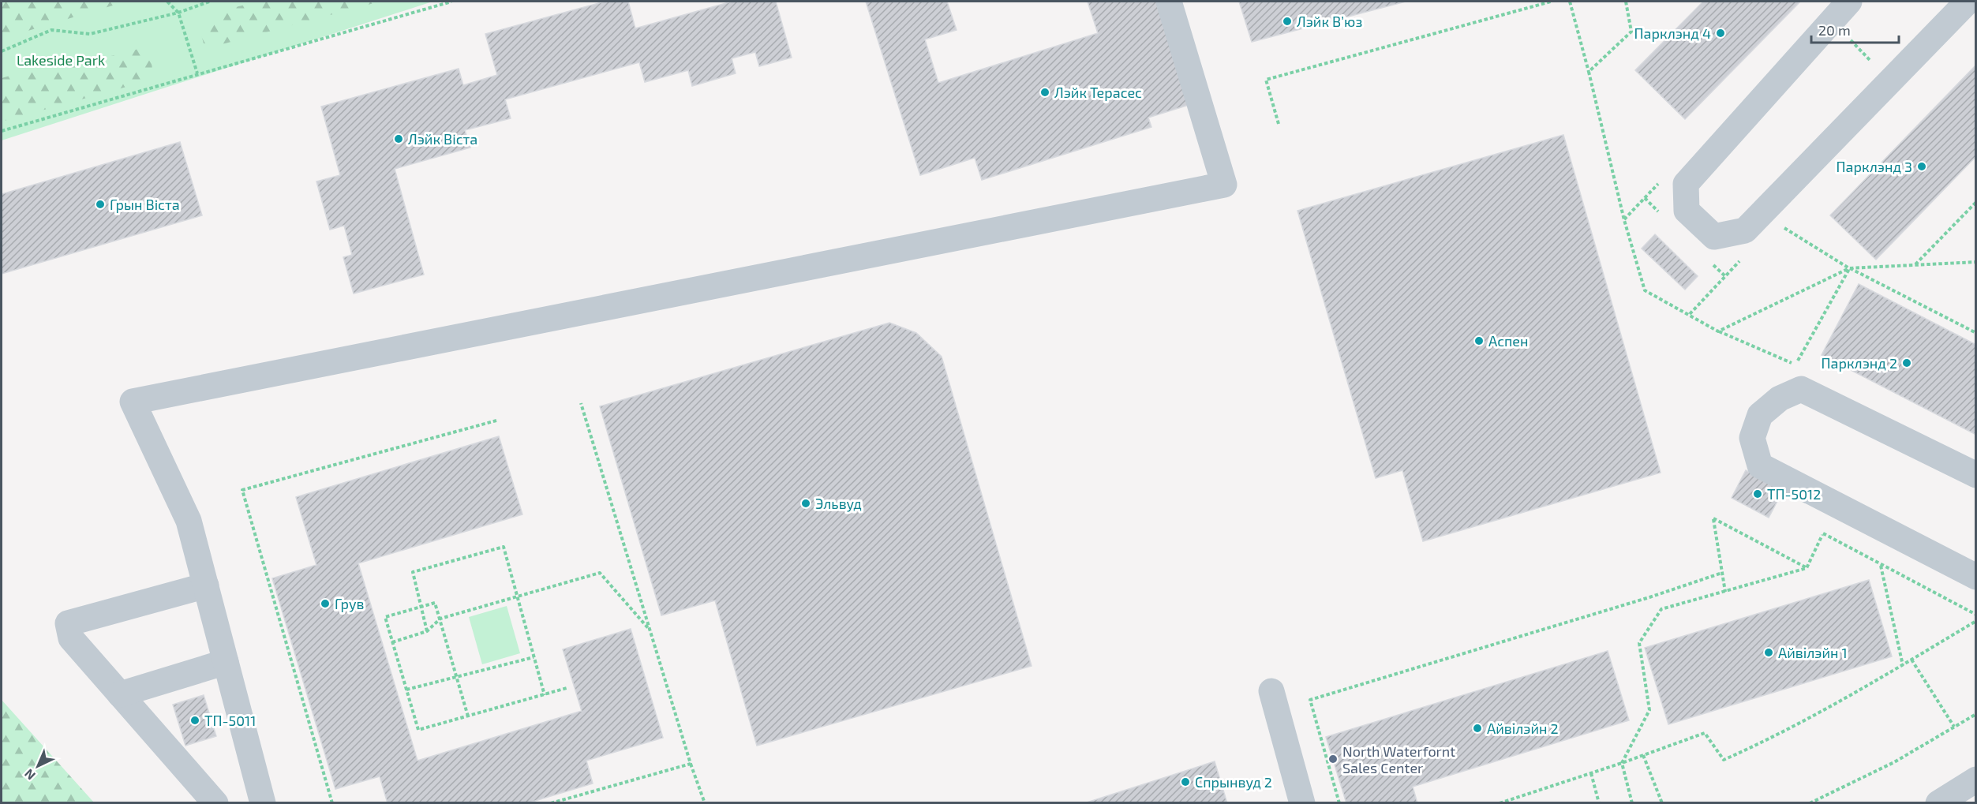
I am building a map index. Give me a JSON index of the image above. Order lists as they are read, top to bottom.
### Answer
{
  "parks": ["Lakeside Park"],
  "places": [
    "Лэйк В’юз",
    "Парклэнд 4",
    "Лэйк Терасес",
    "Лэйк Вiста",
    "Парклэнд 3",
    "Грын Вiста",
    "Аспен",
    "Парклэнд 2",
    "ТП-5012",
    "Эльвуд",
    "Грув",
    "Айвілэйн 1",
    "ТП-5011",
    "Айвілэйн 2",
    "North Waterfornt Sales Center",
    "Спрынвуд 2"
  ],
  "scale_bar": "20 m",
  "north": "bottom left"
}
